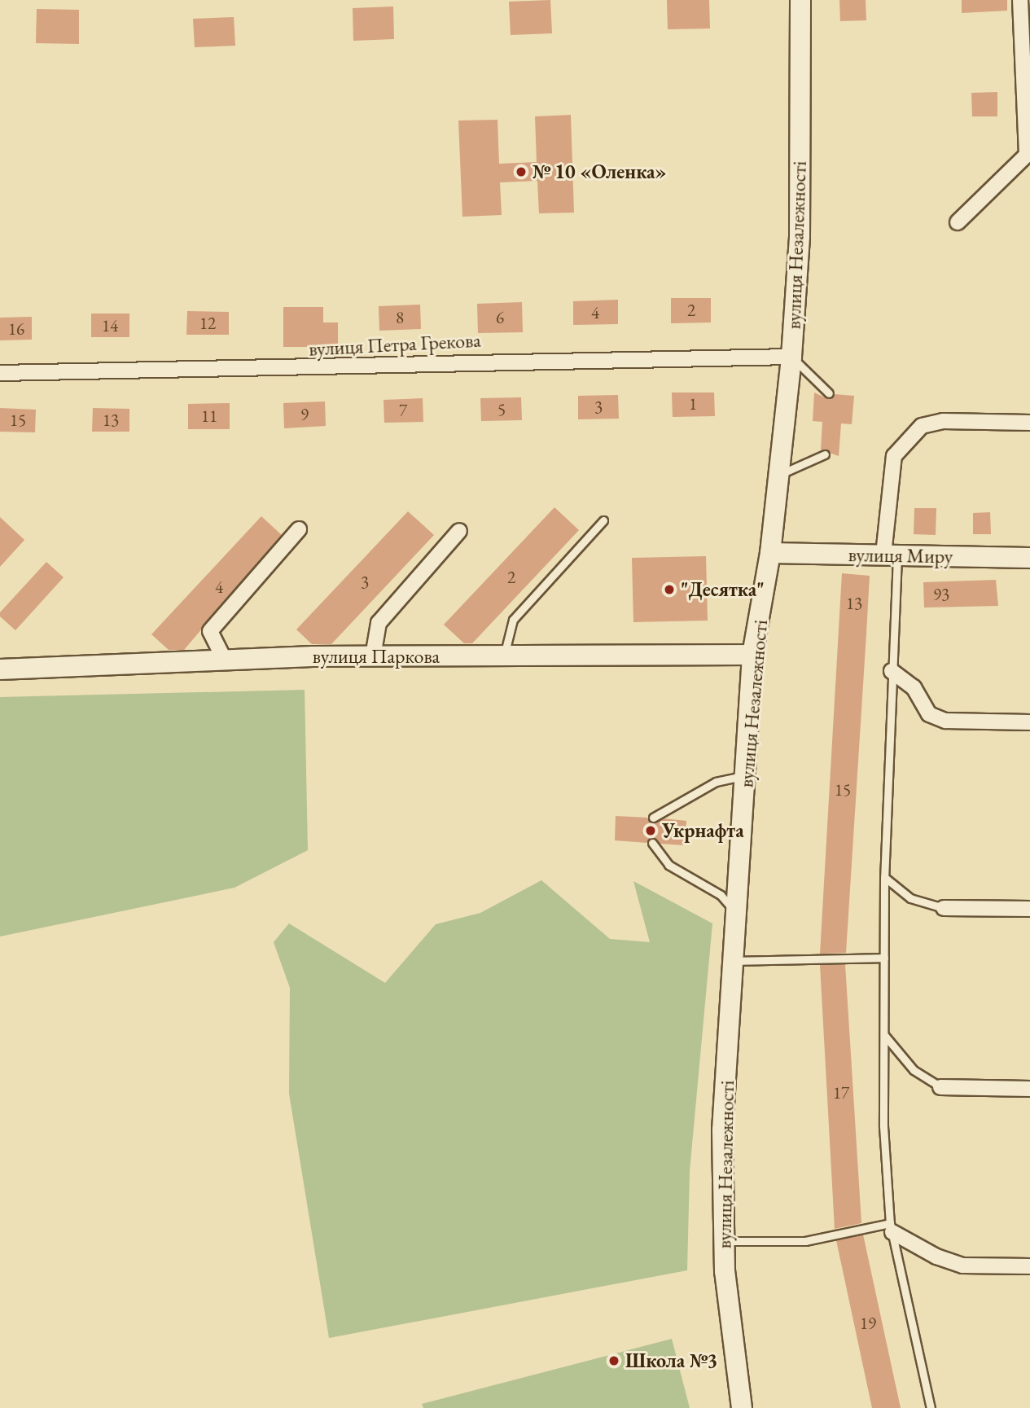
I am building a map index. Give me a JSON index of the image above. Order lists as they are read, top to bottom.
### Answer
{
  "streets": {
    "main road": ["вулиця Незалежності", "вулиця Миру", "вулиця Паркова"],
    "street": ["вулиця Петра Грекова"]
  },
  "crossings": [
    ["вулиця Незалежності", "вулиця Петра Грекова"],
    ["вулиця Незалежності", "вулиця Миру"],
    ["вулиця Незалежності", "вулиця Паркова"]
  ],
  "places": [
    "№ 10 «Оленка»",
    "\"Десятка\"",
    "Укрнафта",
    "Школа №3"
  ],
  "house_numbers": [
    "2",
    "4",
    "8",
    "6",
    "12",
    "14",
    "16",
    "1",
    "3",
    "5",
    "7",
    "9",
    "11",
    "15",
    "13",
    "2",
    "3",
    "4",
    "93",
    "13",
    "15",
    "17",
    "19"
  ]
}
